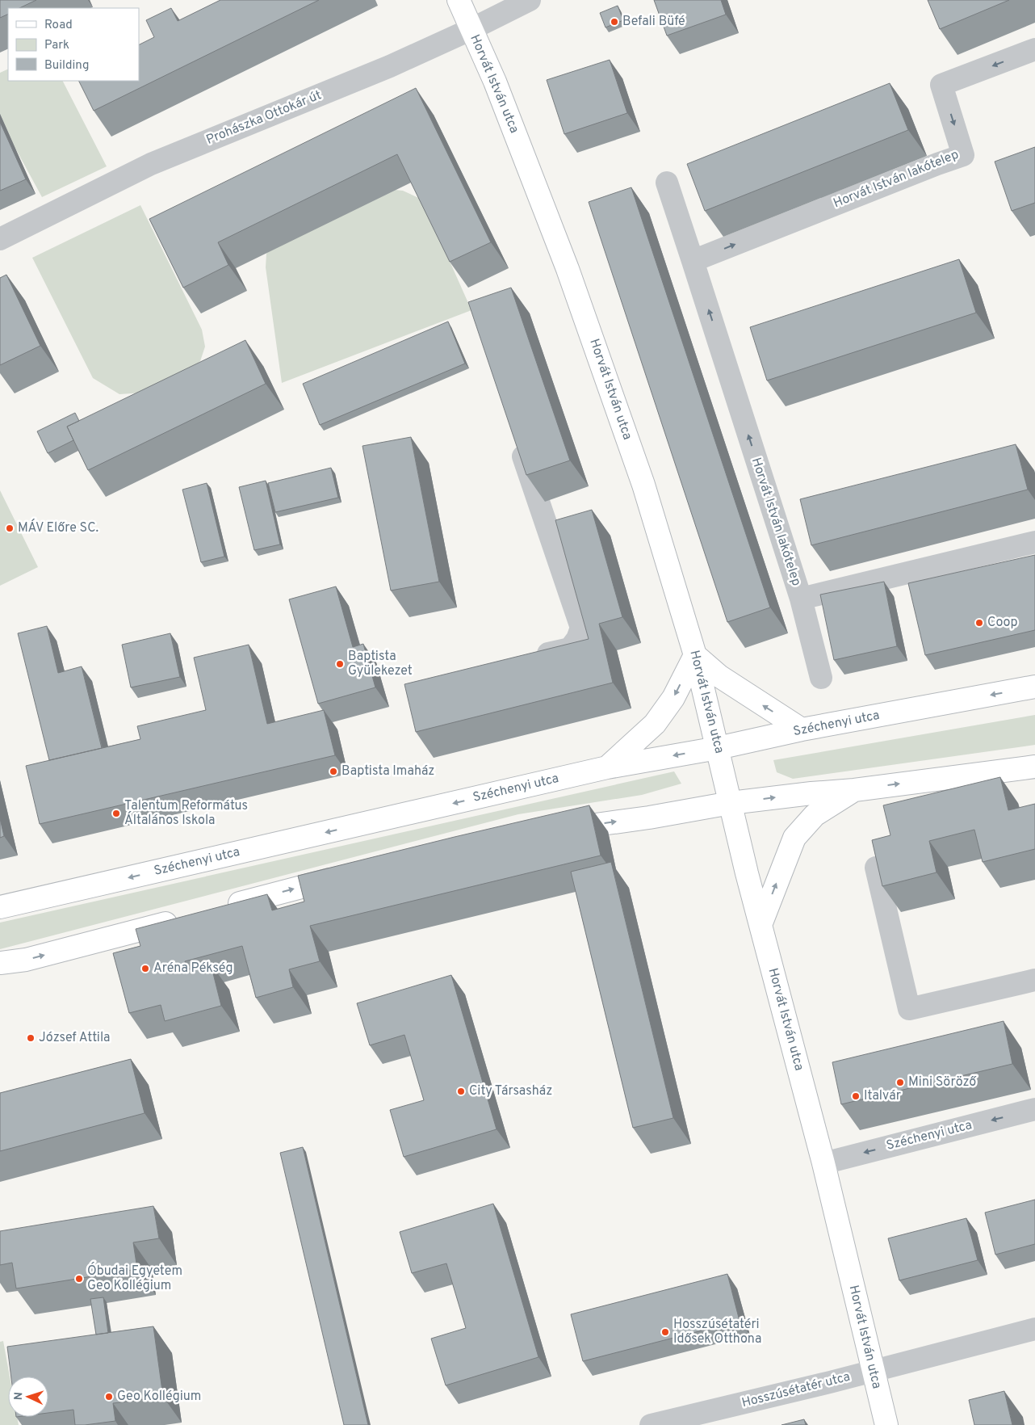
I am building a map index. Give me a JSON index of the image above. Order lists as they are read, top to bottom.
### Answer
{
  "streets": {
    "main road": ["Horvát István utca", "Széchenyi utca"],
    "street": ["Prohászka Ottokár út", "Horvát István lakótelep", "Hosszúsétatér utca"]
  },
  "crossings": [
    ["Horvát István utca", "Prohászka Ottokár út"],
    ["Horvát István utca", "Széchenyi utca"],
    ["Horvát István utca", "Hosszúsétatér utca"]
  ],
  "places": [
    "Befali Büfé",
    "MÁV Előre SC.",
    "Coop",
    "Baptista Gyülekezet",
    "Baptista Imaház",
    "Talentum Református Általános Iskola",
    "Aréna Pékség",
    "József Attila",
    "Mini Söröző",
    "City Társasház",
    "Italvár",
    "Óbudai Egyetem Geo Kollégium",
    "Hosszúsétatéri Idősek Otthona",
    "Geo Kollégium"
  ],
  "legend": ["Road", "Park", "Building"],
  "north": "left"
}
